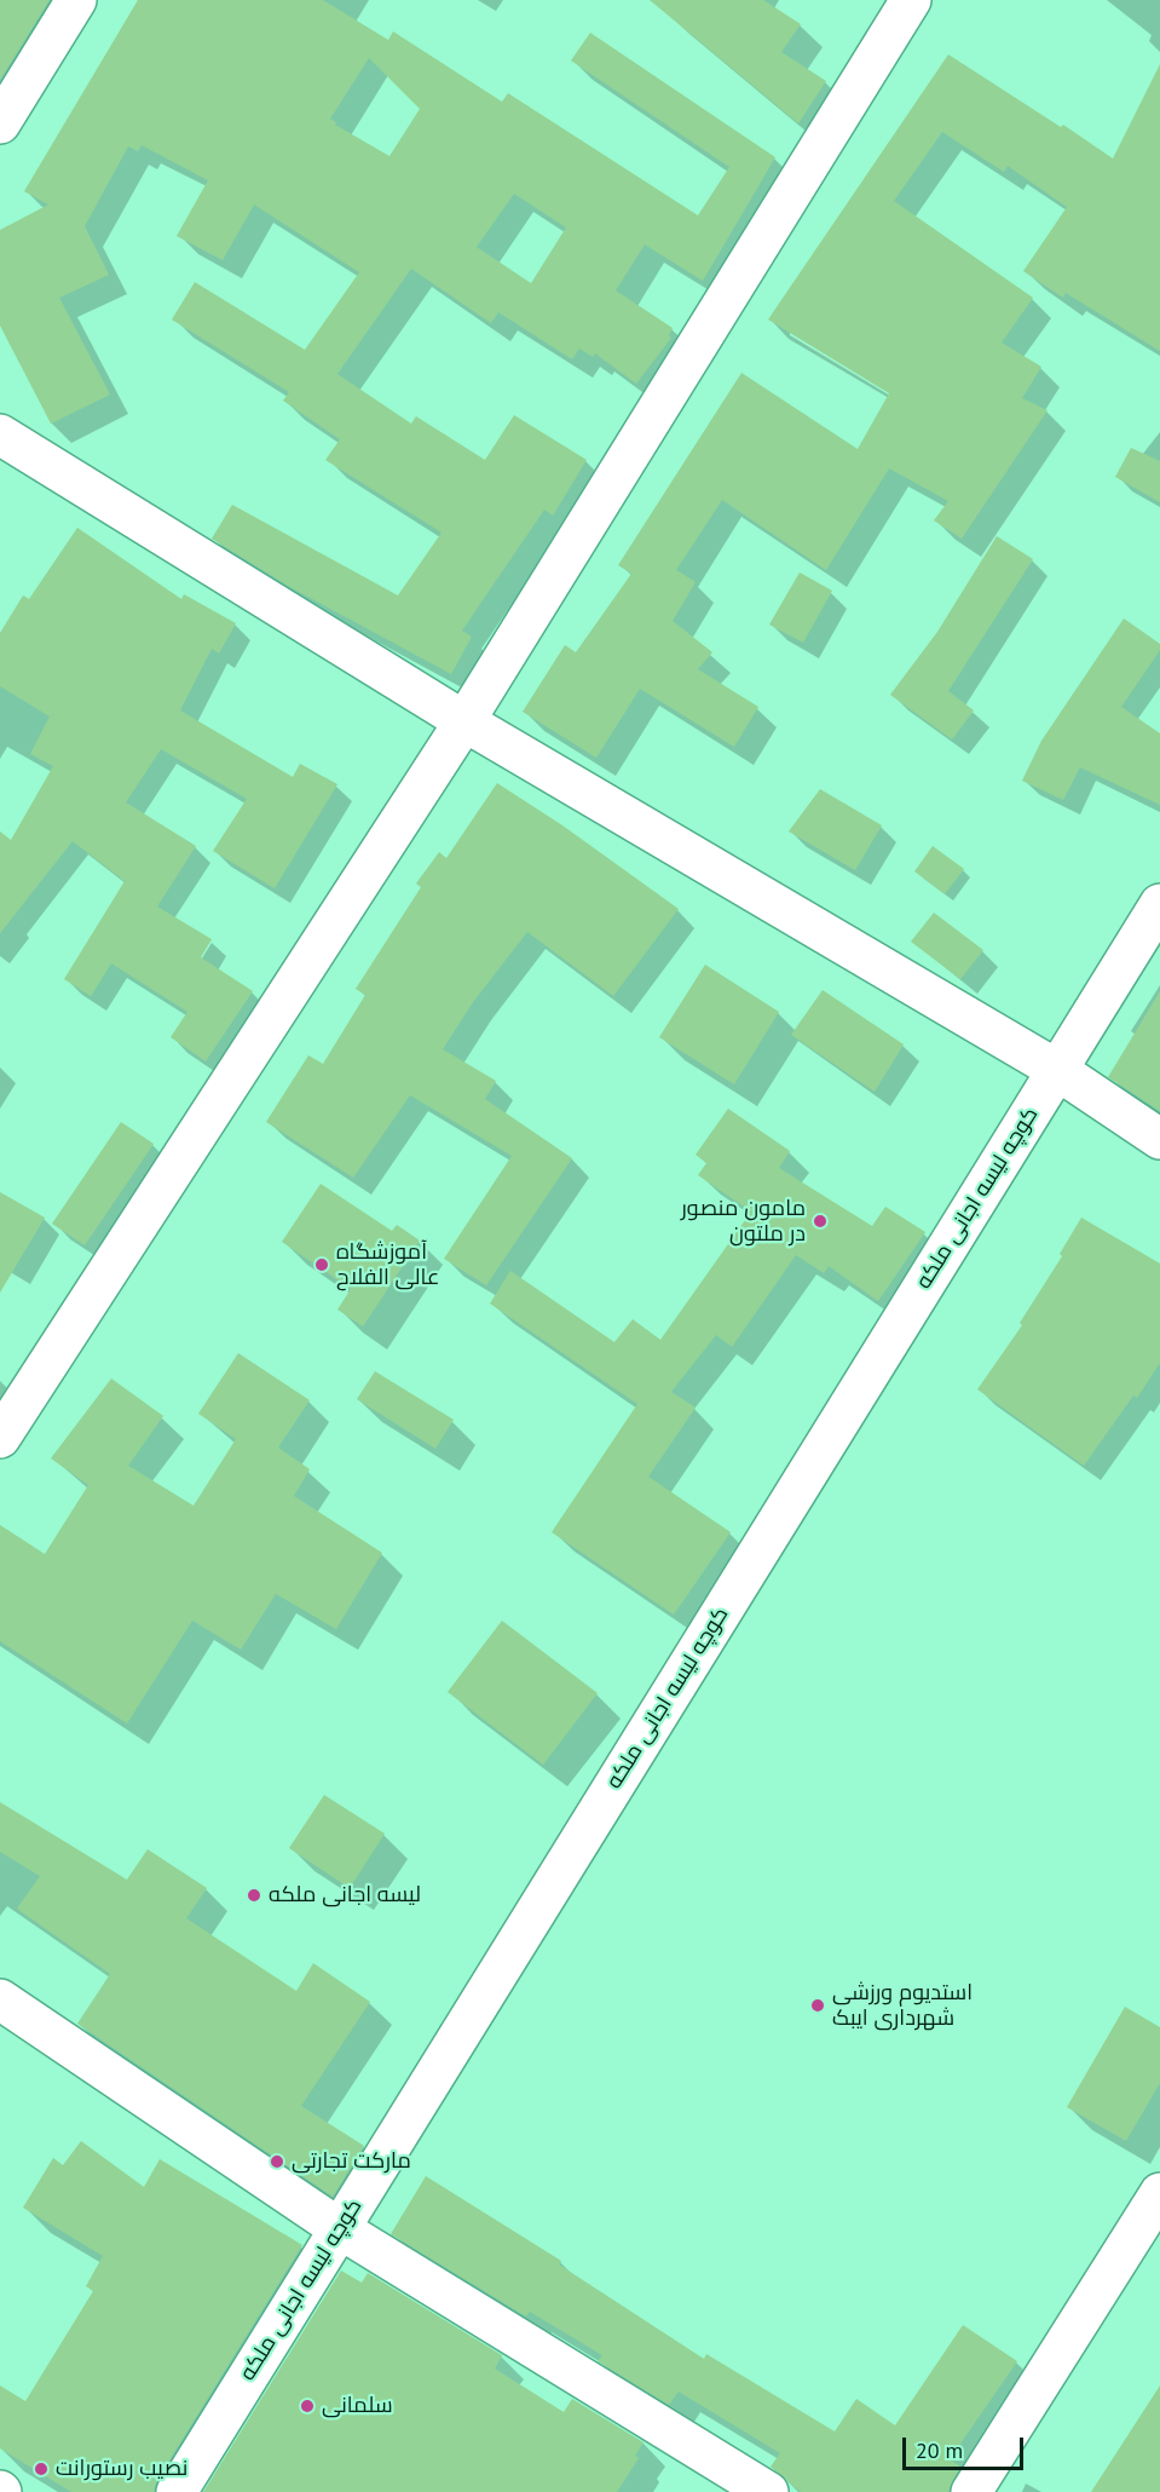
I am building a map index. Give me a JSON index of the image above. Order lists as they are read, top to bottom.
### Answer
{
  "streets": {
    "street": ["کوچه لیسه اجانی ملکه"]
  },
  "places": [
    "مامون منصور در ملتون",
    "آموزشگاه عالی الفلاح",
    "لیسه اجانی ملکه",
    "استدیوم ورزشی شهرداری ایبک",
    "مارکت تجارتی",
    "سلمانی",
    "نصیب رستورانت"
  ],
  "scale_bar": "20 m"
}
